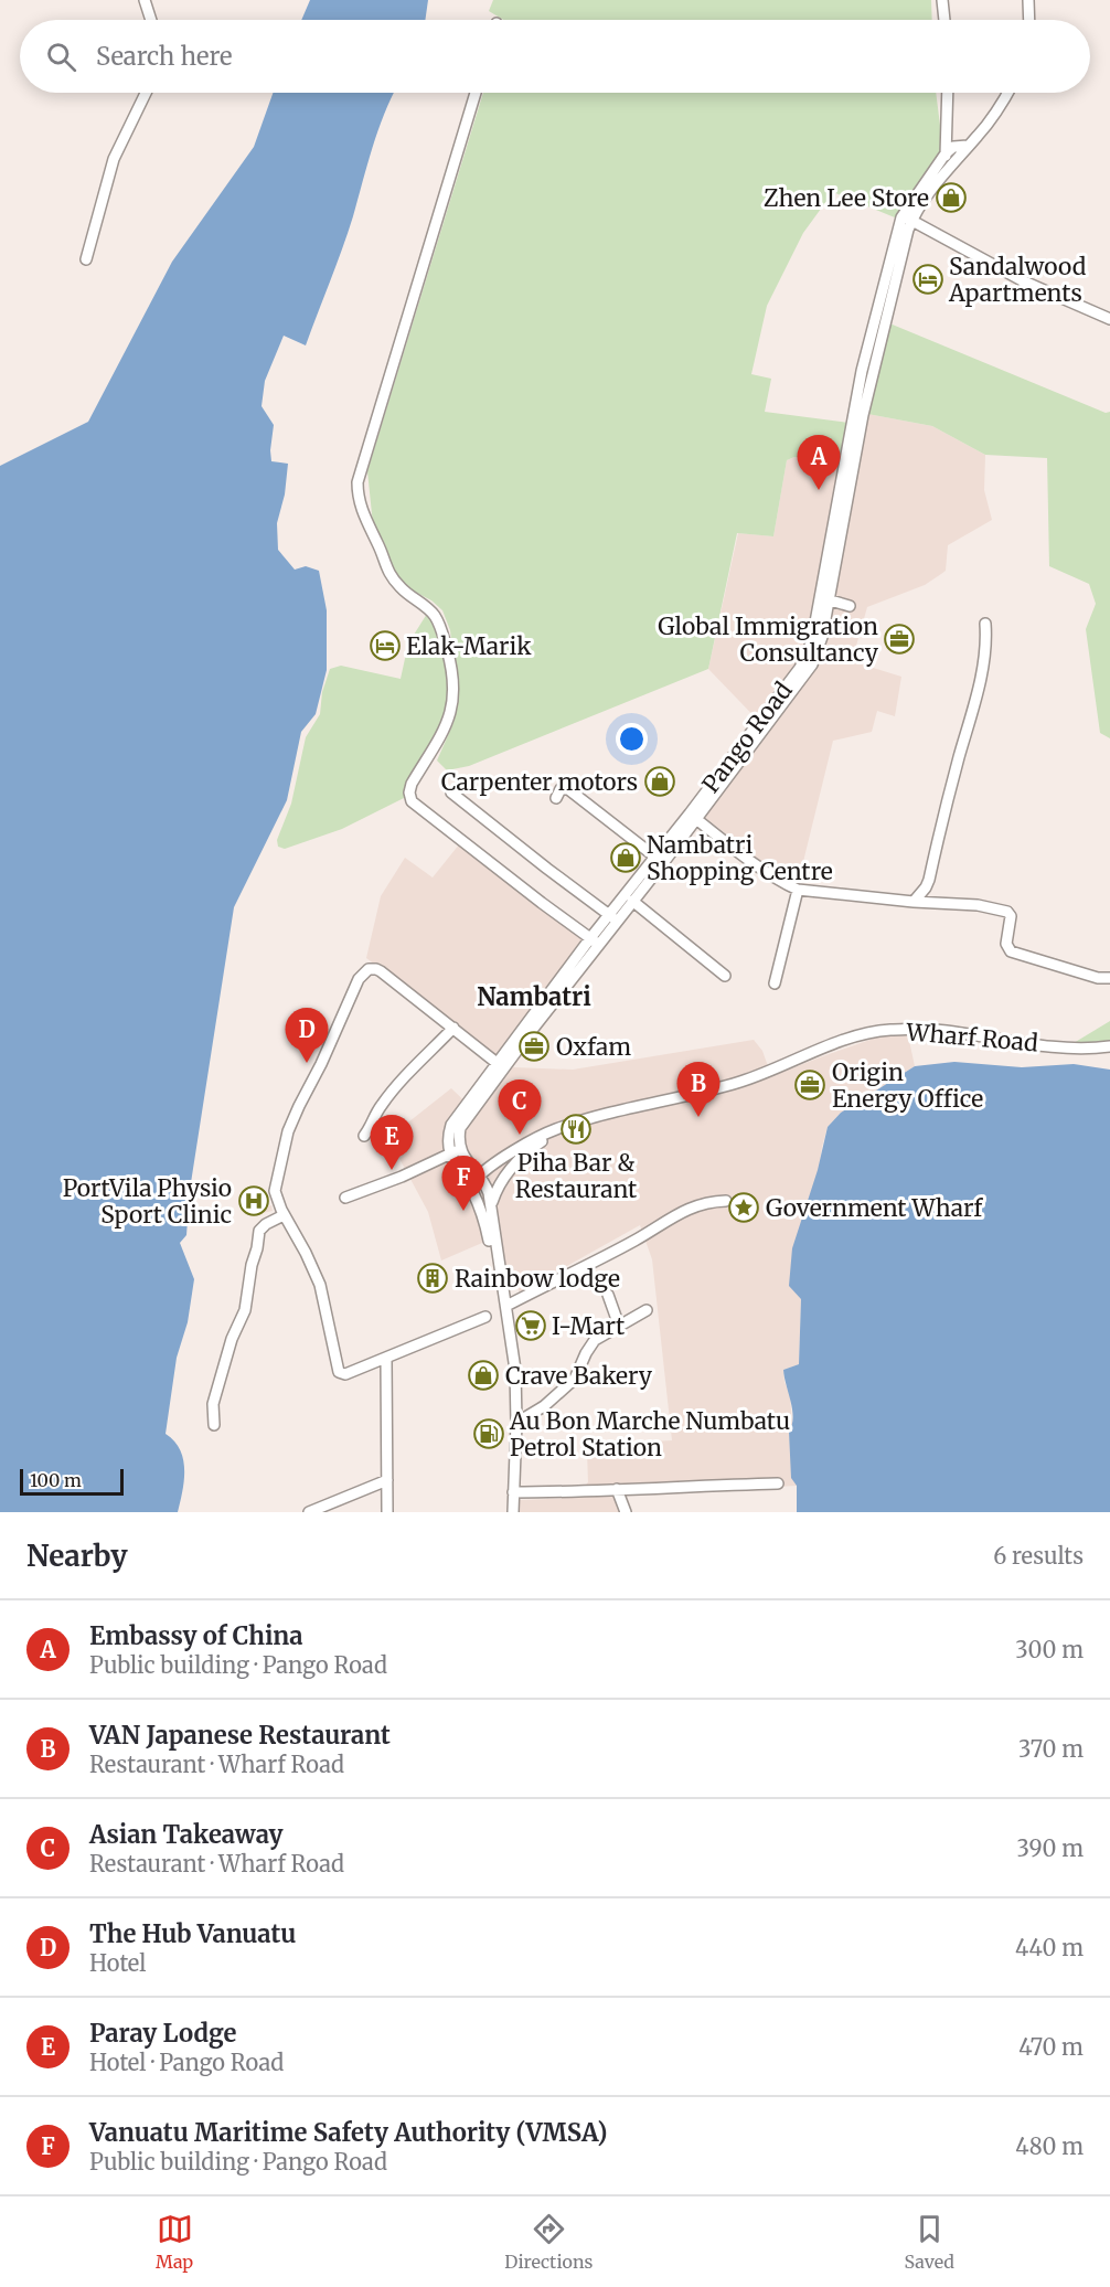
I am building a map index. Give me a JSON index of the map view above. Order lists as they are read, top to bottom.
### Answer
{
  "streets": {
    "street": ["Pango Road", "Wharf Road"]
  },
  "districts": ["Nambatri"],
  "places": {
    "shop": [
      "Zhen Lee Store",
      "Carpenter motors",
      "Nambatri Shopping Centre",
      "Crave Bakery"
    ],
    "hotel": ["Sandalwood Apartments", "Elak-Marik"],
    "office": ["Global Immigration Consultancy", "Oxfam", "Origin Energy Office"],
    "restaurant": ["Piha Bar & Restaurant"],
    "hospital": ["PortVila Physio Sport Clinic"],
    "place": ["Government Wharf"],
    "building": ["Rainbow lodge"],
    "supermarket": ["I-Mart"],
    "fuel station": ["Au Bon Marche Numbatu Petrol Station"]
  },
  "scale_bar": "100 m",
  "page": {
    "search": "Search here",
    "pins": [
      "A",
      "D",
      "B",
      "C",
      "E",
      "F"
    ],
    "scale": "100 m",
    "heading": ["Nearby", "6 results"],
    "list": [
      {
        "mark": "A",
        "name": "Embassy of China",
        "note": "Public building · Pango Road",
        "value": "300 m"
      },
      {
        "mark": "B",
        "name": "VAN Japanese Restaurant",
        "note": "Restaurant · Wharf Road",
        "value": "370 m"
      },
      {
        "mark": "C",
        "name": "Asian Takeaway",
        "note": "Restaurant · Wharf Road",
        "value": "390 m"
      },
      {
        "mark": "D",
        "name": "The Hub Vanuatu",
        "note": "Hotel",
        "value": "440 m"
      },
      {
        "mark": "E",
        "name": "Paray Lodge",
        "note": "Hotel · Pango Road",
        "value": "470 m"
      },
      {
        "mark": "F",
        "name": "Vanuatu Maritime Safety Authority (VMSA)",
        "note": "Public building · Pango Road",
        "value": "480 m"
      }
    ],
    "nav": ["Map", "Directions", "Saved"]
  }
}
